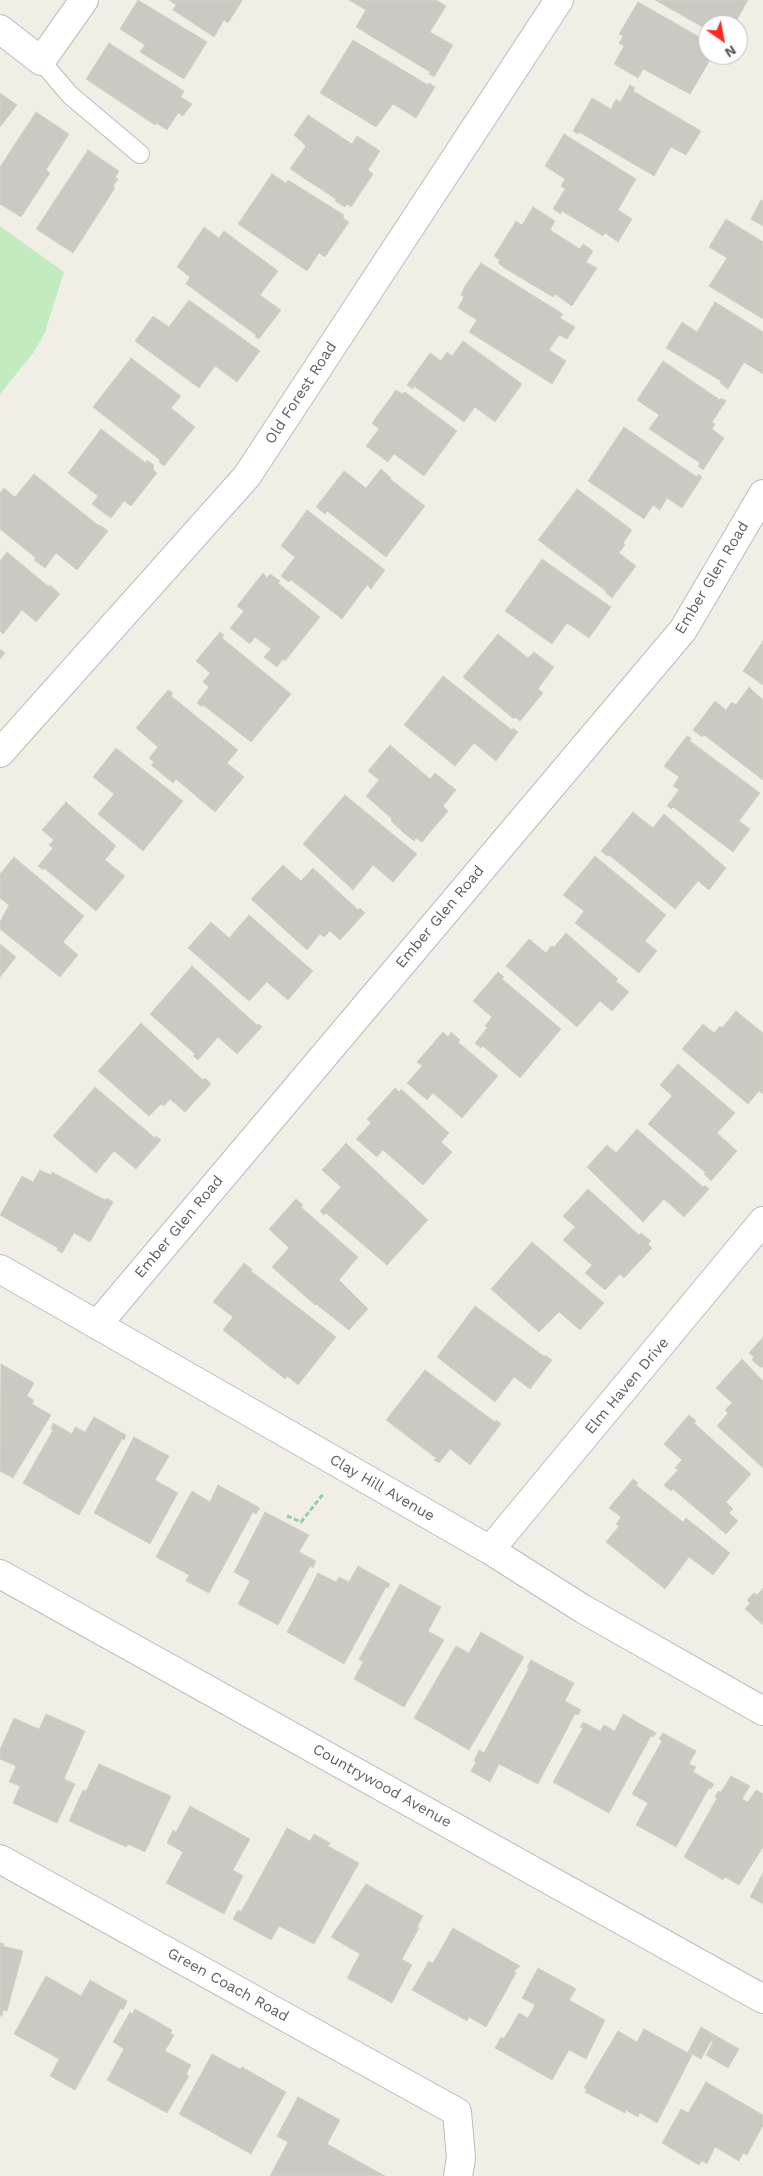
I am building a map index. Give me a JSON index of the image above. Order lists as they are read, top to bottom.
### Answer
{
  "streets": {
    "street": [
      "Old Forest Road",
      "Ember Glen Road",
      "Elm Haven Drive",
      "Clay Hill Avenue",
      "Countrywood Avenue",
      "Green Coach Road"
    ]
  },
  "crossings": [
    ["Ember Glen Road", "Clay Hill Avenue"],
    ["Elm Haven Drive", "Clay Hill Avenue"]
  ],
  "north": "bottom right"
}
